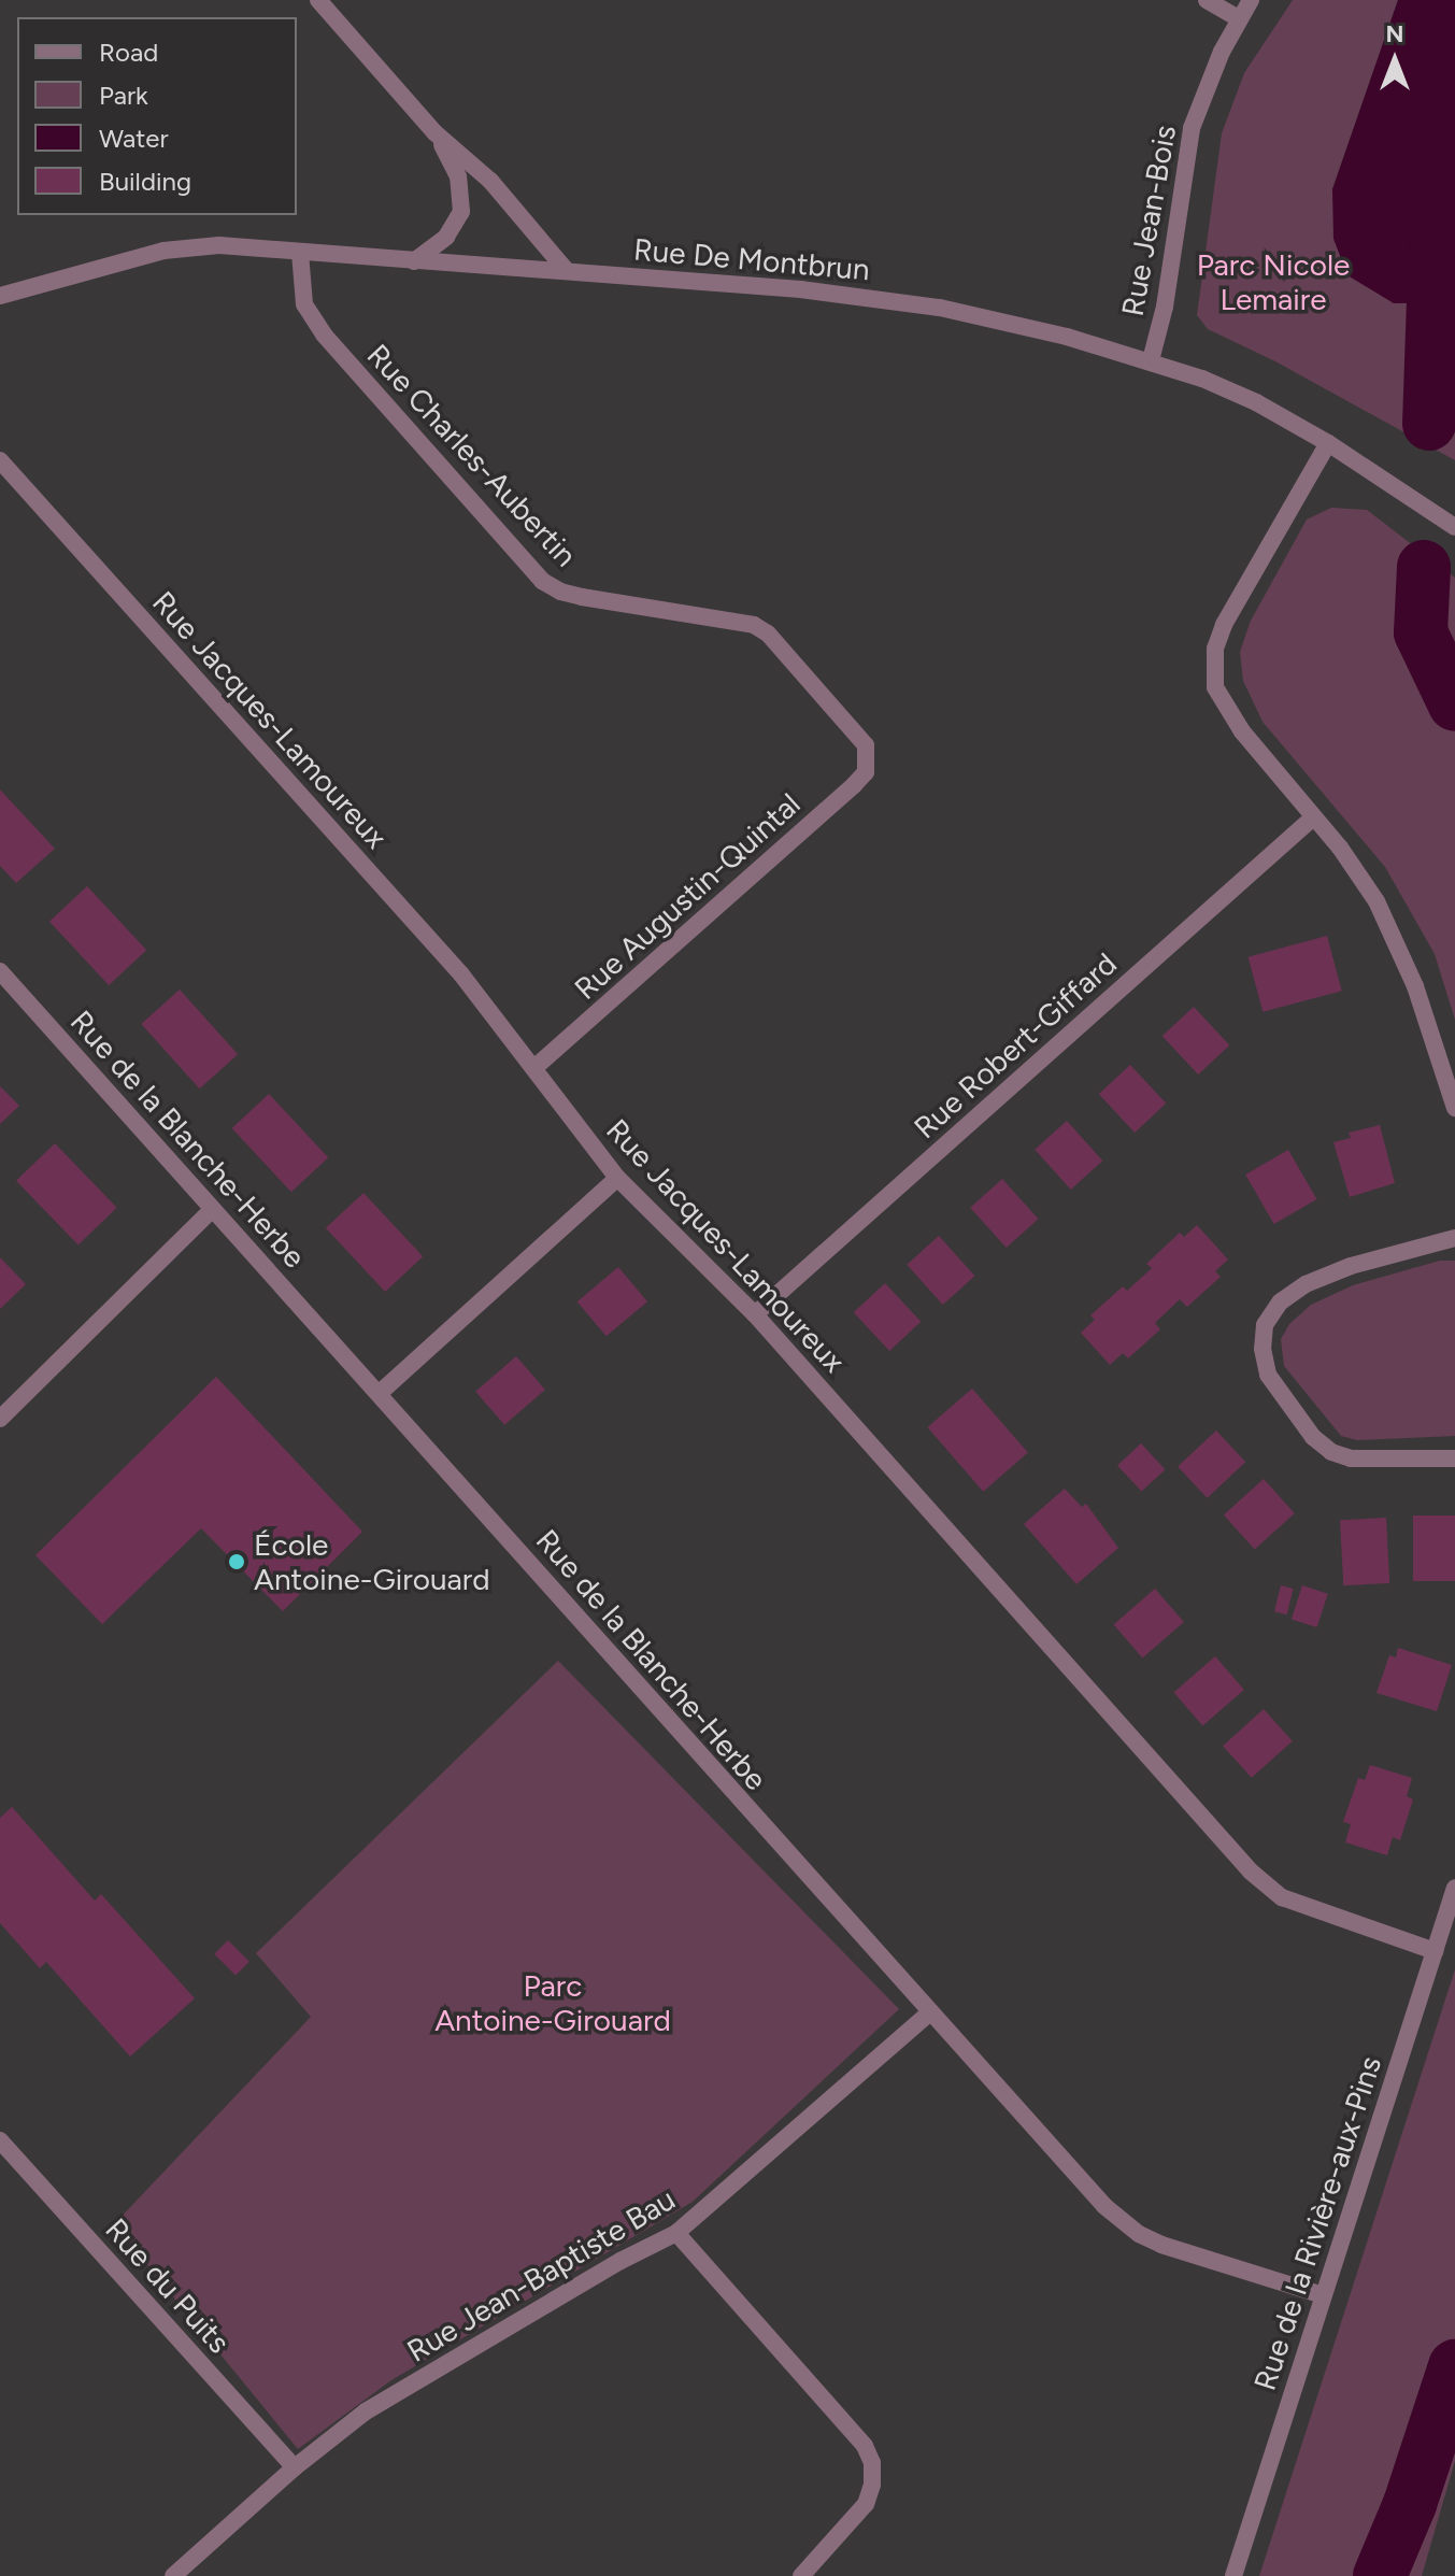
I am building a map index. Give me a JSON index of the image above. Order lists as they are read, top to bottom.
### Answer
{
  "streets": {
    "street": [
      "Rue Jean-Bois",
      "Rue De Montbrun",
      "Rue Charles-Aubertin",
      "Rue Jacques-Lamoureux",
      "Rue Augustin-Quintal",
      "Rue Robert-Giffard",
      "Rue de la Blanche-Herbe",
      "Rue de la Rivière-aux-Pins",
      "Rue Jean-Baptiste Bau",
      "Rue du Puits"
    ]
  },
  "crossings": [
    ["Rue Jean-Bois", "Rue De Montbrun"],
    ["Rue De Montbrun", "Rue Charles-Aubertin"],
    ["Rue Charles-Aubertin", "Rue Augustin-Quintal"],
    ["Rue Jacques-Lamoureux", "Rue Augustin-Quintal"],
    ["Rue Jacques-Lamoureux", "Rue Robert-Giffard"],
    ["Rue Jacques-Lamoureux", "Rue de la Rivière-aux-Pins"],
    ["Rue de la Blanche-Herbe", "Rue de la Rivière-aux-Pins"],
    ["Rue de la Blanche-Herbe", "Rue Jean-Baptiste Bau"],
    ["Rue Jean-Baptiste Bau", "Rue du Puits"]
  ],
  "parks": ["Parc Nicole Lemaire", "Parc Antoine-Girouard"],
  "places": ["École Antoine-Girouard"],
  "legend": [
    "Road",
    "Park",
    "Water",
    "Building"
  ],
  "north": "top"
}
